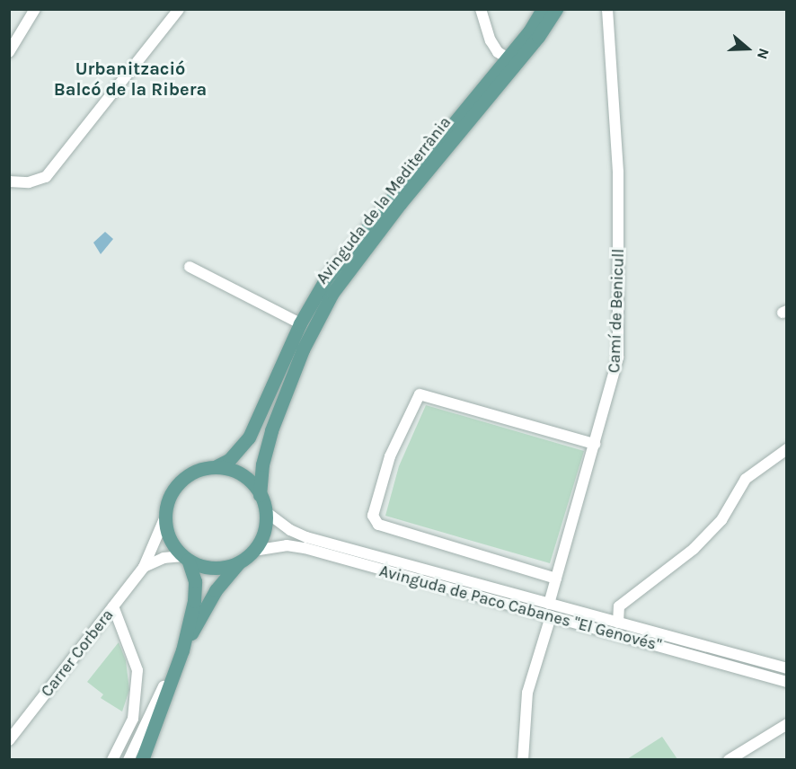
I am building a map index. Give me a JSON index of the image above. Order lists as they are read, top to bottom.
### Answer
{
  "streets": {
    "main road": ["Avinguda de la Mediterrània"],
    "street": ["Camí de Benicull", "Avinguda de Paco Cabanes \"El Genovés\"", "Carrer Corbera"]
  },
  "crossings": [
    ["Avinguda de la Mediterrània", "Avinguda de Paco Cabanes \"El Genovés\""],
    ["Avinguda de la Mediterrània", "Carrer Corbera"],
    ["Camí de Benicull", "Avinguda de Paco Cabanes \"El Genovés\""],
    ["Avinguda de Paco Cabanes \"El Genovés\"", "Carrer Corbera"]
  ],
  "districts": ["Urbanització Balcó de la Ribera"],
  "north": "right"
}
